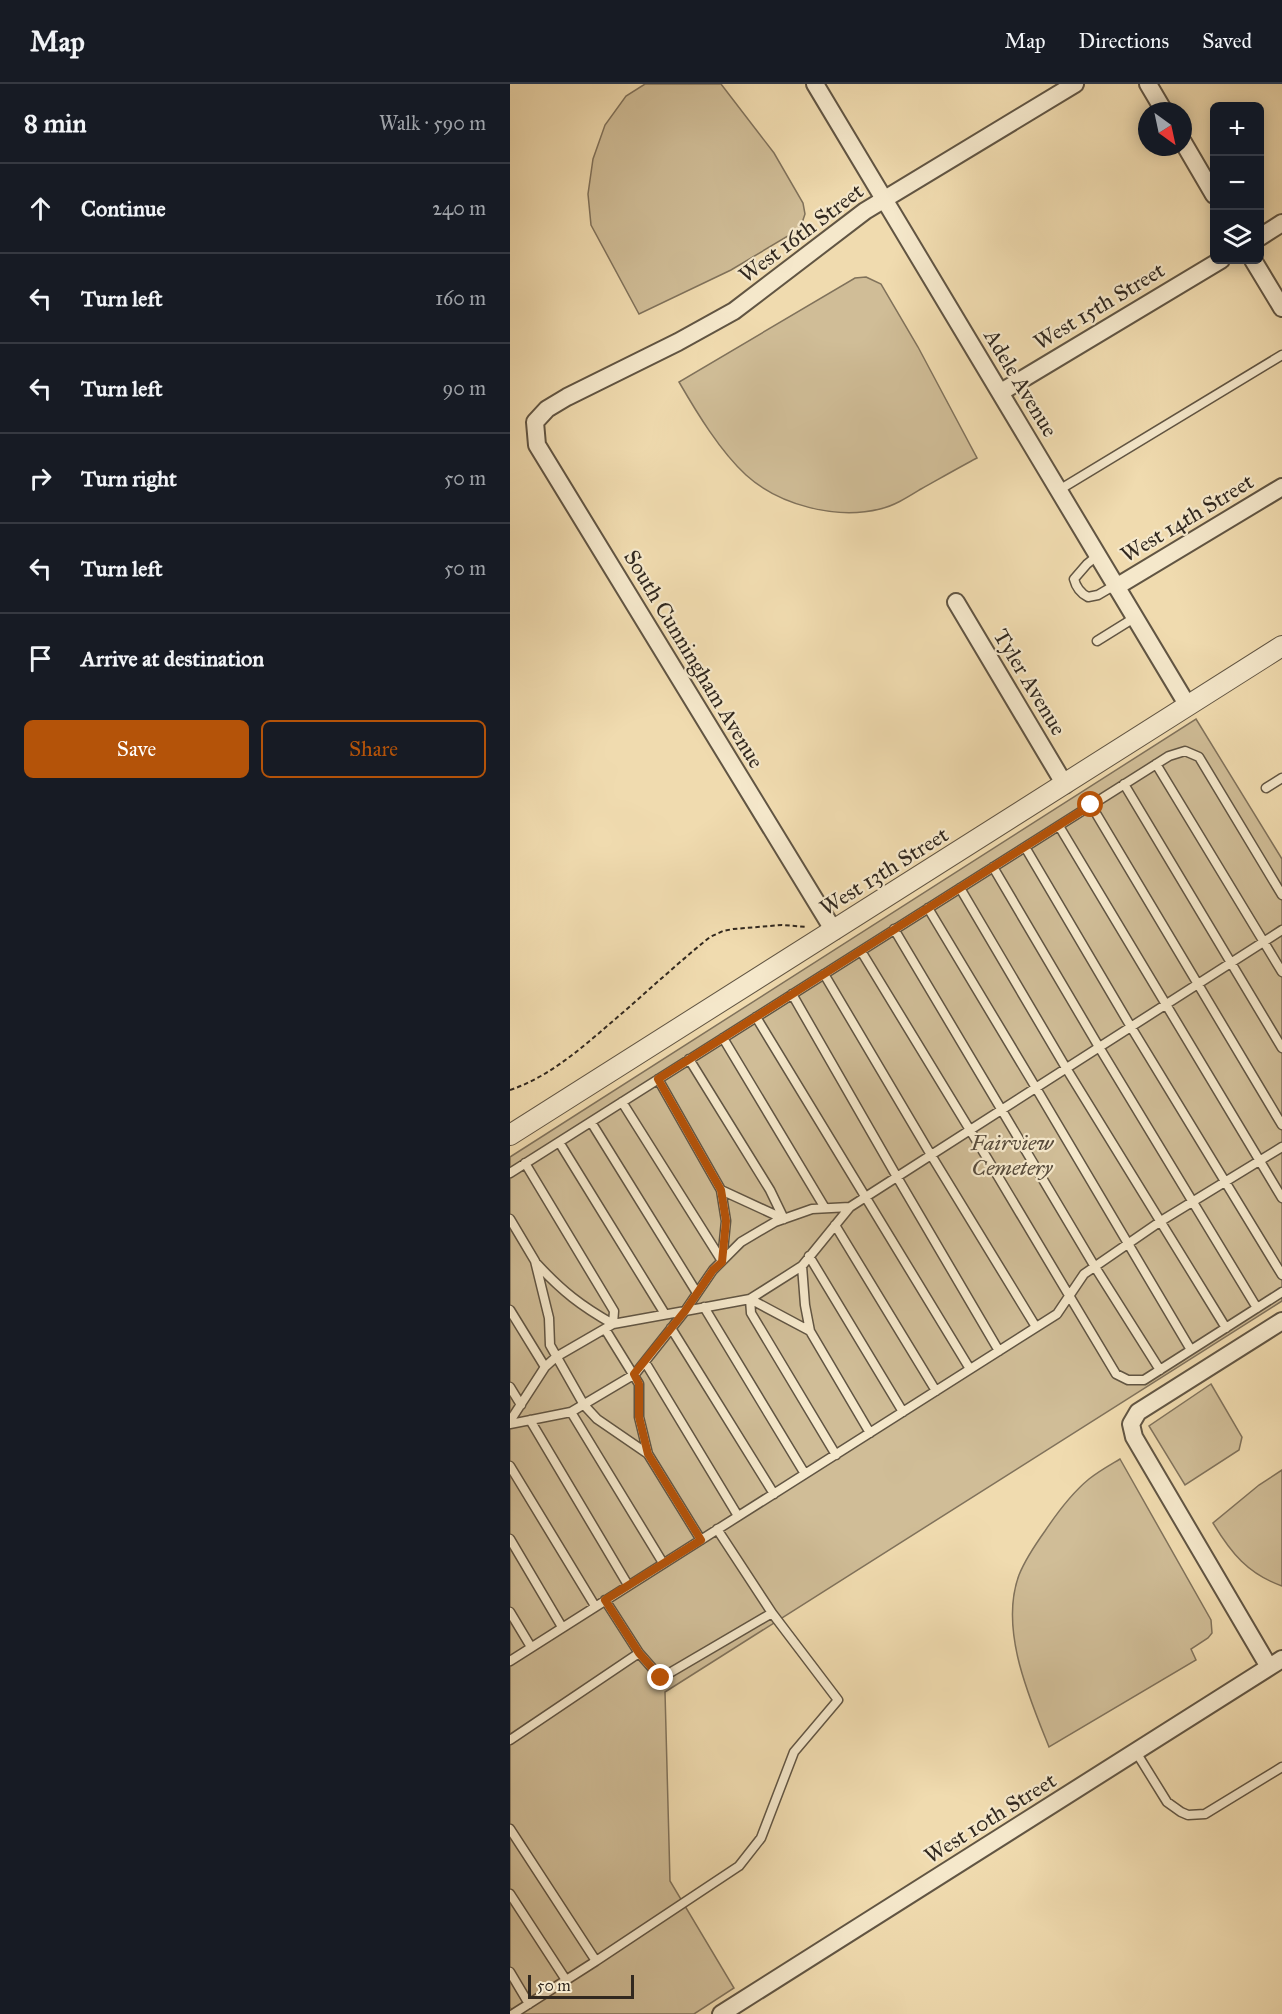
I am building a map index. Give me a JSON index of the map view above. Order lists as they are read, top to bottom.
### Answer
{
  "streets": {
    "street": [
      "West 16th Street",
      "West 15th Street",
      "Adele Avenue",
      "West 14th Street",
      "South Cunningham Avenue",
      "Tyler Avenue",
      "West 13th Street",
      "West 10th Street"
    ]
  },
  "crossings": [
    ["West 16th Street", "Adele Avenue"],
    ["West 16th Street", "South Cunningham Avenue"],
    ["West 15th Street", "Adele Avenue"],
    ["Adele Avenue", "West 14th Street"],
    ["Adele Avenue", "West 13th Street"],
    ["South Cunningham Avenue", "West 13th Street"],
    ["Tyler Avenue", "West 13th Street"]
  ],
  "parks": ["Fairview Cemetery"],
  "scale_bar": "50 m",
  "north": "bottom right",
  "page": {
    "header": "Map",
    "nav": ["Map", "Directions", "Saved"],
    "heading": ["8 min", "Walk · 590 m"],
    "map_buttons": ["+", "−"],
    "list": [
      ["Continue", "240 m"],
      ["Turn left", "160 m"],
      ["Turn left", "90 m"],
      ["Turn right", "50 m"],
      ["Turn left", "50 m"],
      "Arrive at destination"
    ],
    "buttons": ["Save", "Share"],
    "scale": "50 m"
  }
}
